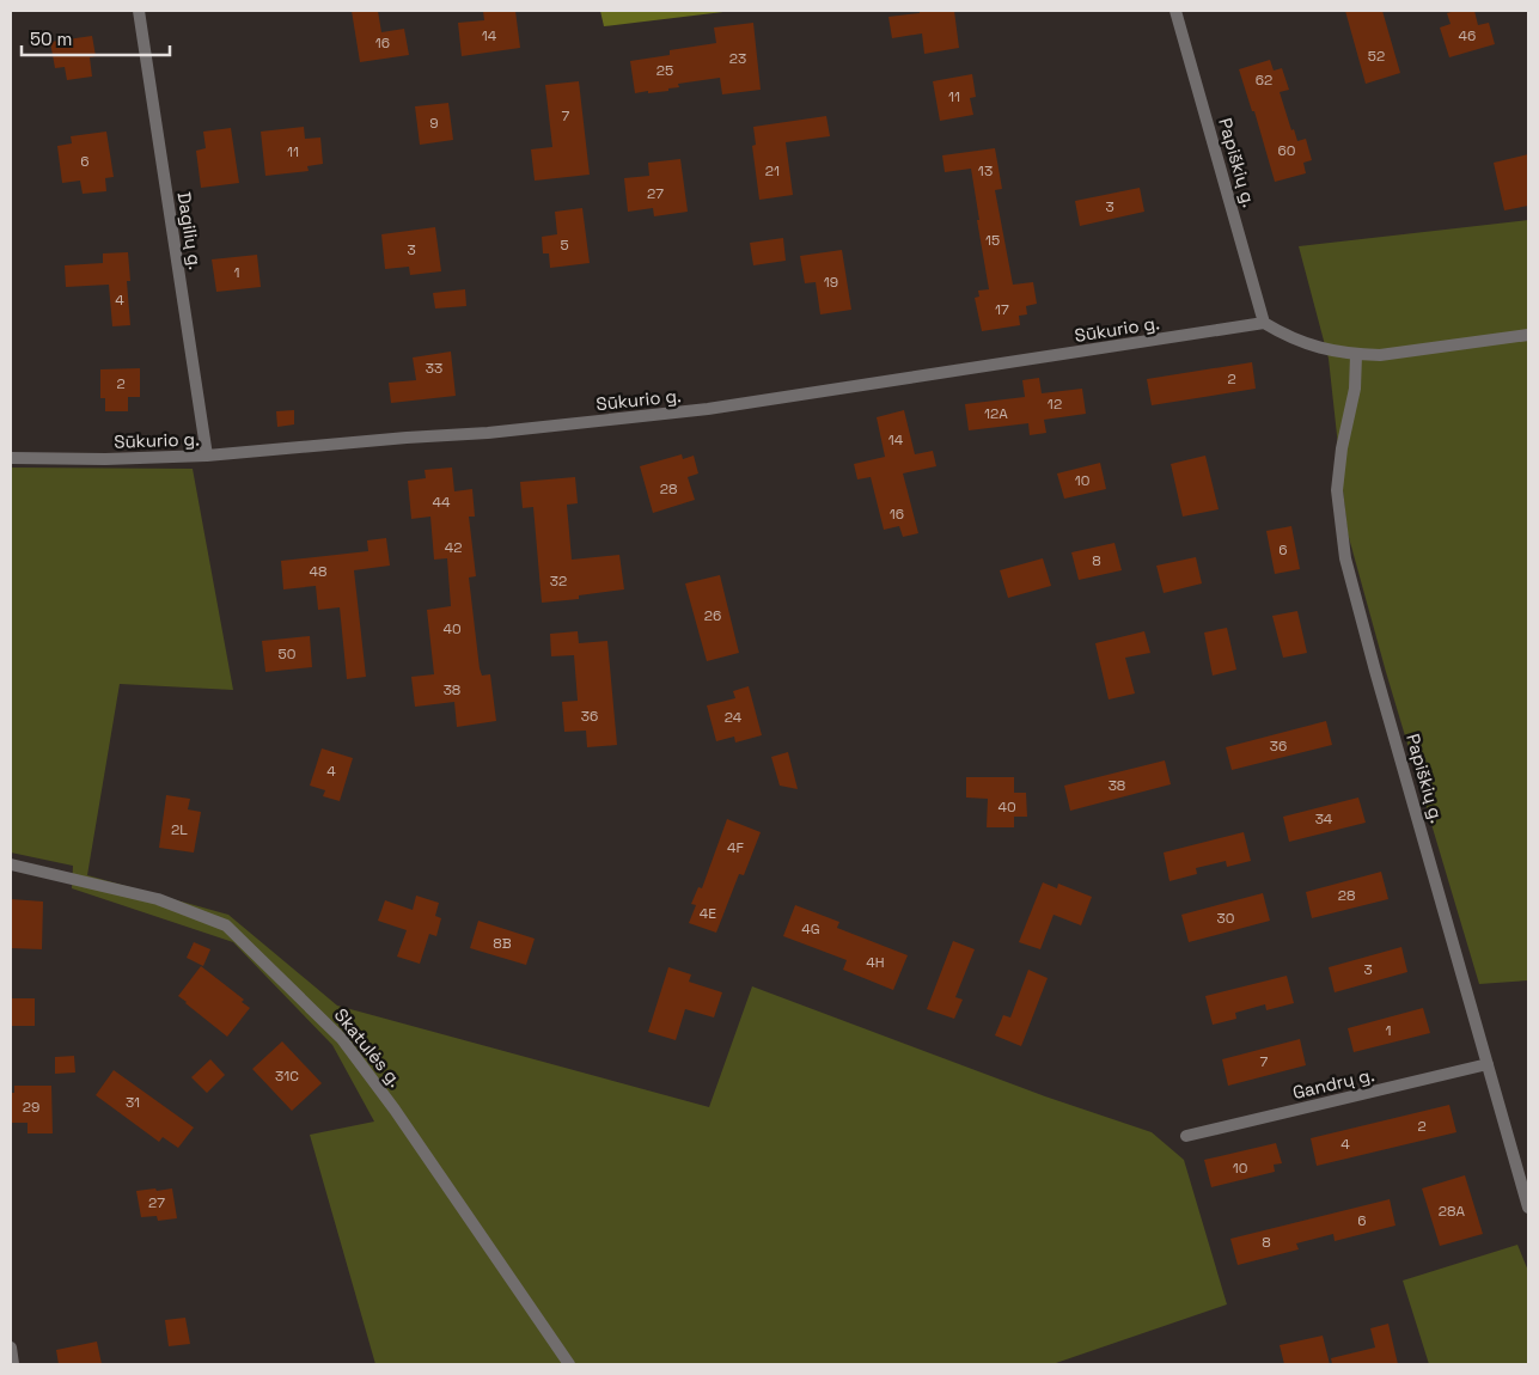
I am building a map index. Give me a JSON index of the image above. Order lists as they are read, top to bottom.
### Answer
{
  "streets": {
    "street": [
      "Papiškių g.",
      "Dagilių g.",
      "Sūkurio g.",
      "Skatulės g.",
      "Gandrų g."
    ]
  },
  "crossings": [
    ["Papiškių g.", "Sūkurio g."],
    ["Papiškių g.", "Gandrų g."],
    ["Dagilių g.", "Sūkurio g."]
  ],
  "house_numbers": [
    "14",
    "46",
    "16",
    "52",
    "23",
    "25",
    "62",
    "11",
    "7",
    "9",
    "60",
    "11",
    "6",
    "21",
    "13",
    "27",
    "3",
    "15",
    "5",
    "3",
    "1",
    "19",
    "4",
    "17",
    "33",
    "2",
    "2",
    "12",
    "12A",
    "14",
    "10",
    "28",
    "44",
    "16",
    "42",
    "6",
    "8",
    "48",
    "32",
    "26",
    "40",
    "50",
    "38",
    "36",
    "24",
    "36",
    "4",
    "38",
    "40",
    "34",
    "2L",
    "4F",
    "28",
    "4E",
    "30",
    "4G",
    "8B",
    "4H",
    "3",
    "1",
    "7",
    "31C",
    "31",
    "29",
    "2",
    "4",
    "10",
    "27",
    "28A",
    "6",
    "8"
  ],
  "scale_bar": "50 m"
}
